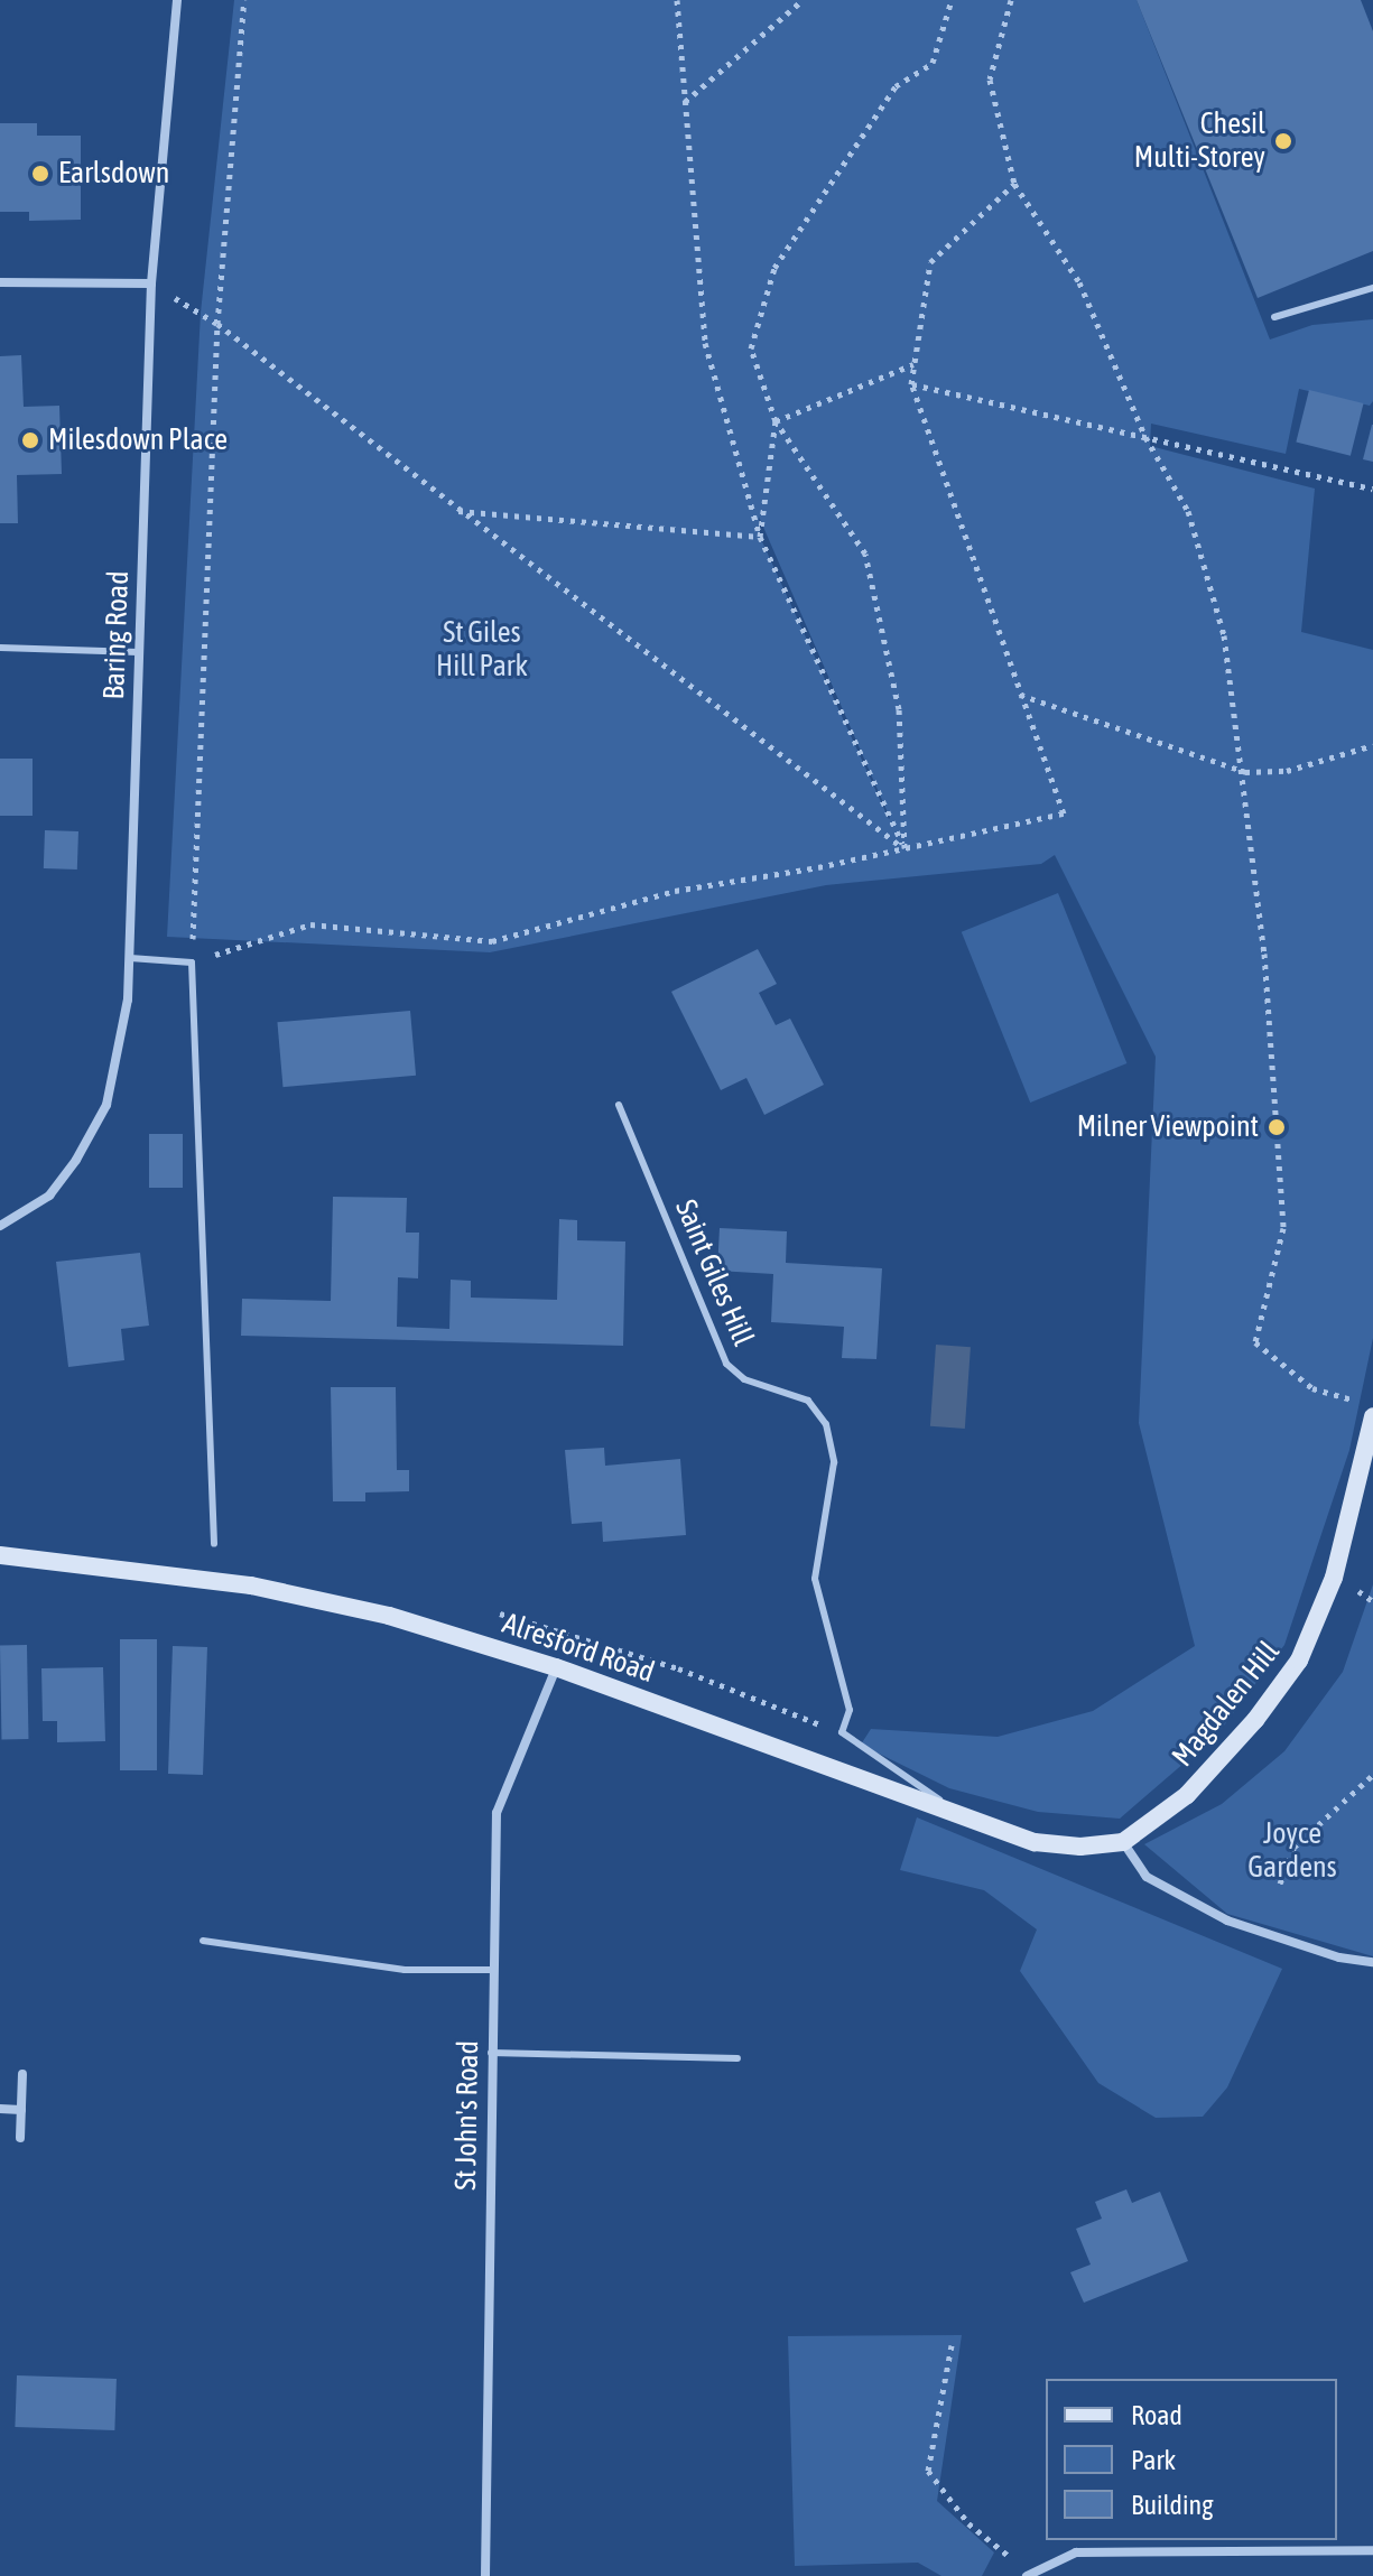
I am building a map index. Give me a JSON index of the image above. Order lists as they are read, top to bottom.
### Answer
{
  "streets": {
    "main road": ["Alresford Road", "Magdalen Hill"],
    "street": ["Baring Road", "St John's Road"],
    "lane": ["Saint Giles Hill"]
  },
  "crossings": [
    ["Saint Giles Hill", "Alresford Road"],
    ["Alresford Road", "Magdalen Hill"],
    ["Alresford Road", "St John's Road"]
  ],
  "parks": ["St Giles Hill Park", "Joyce Gardens"],
  "places": [
    "Chesil Multi-Storey",
    "Earlsdown",
    "Milesdown Place",
    "Milner Viewpoint"
  ],
  "legend": ["Road", "Park", "Building"]
}
